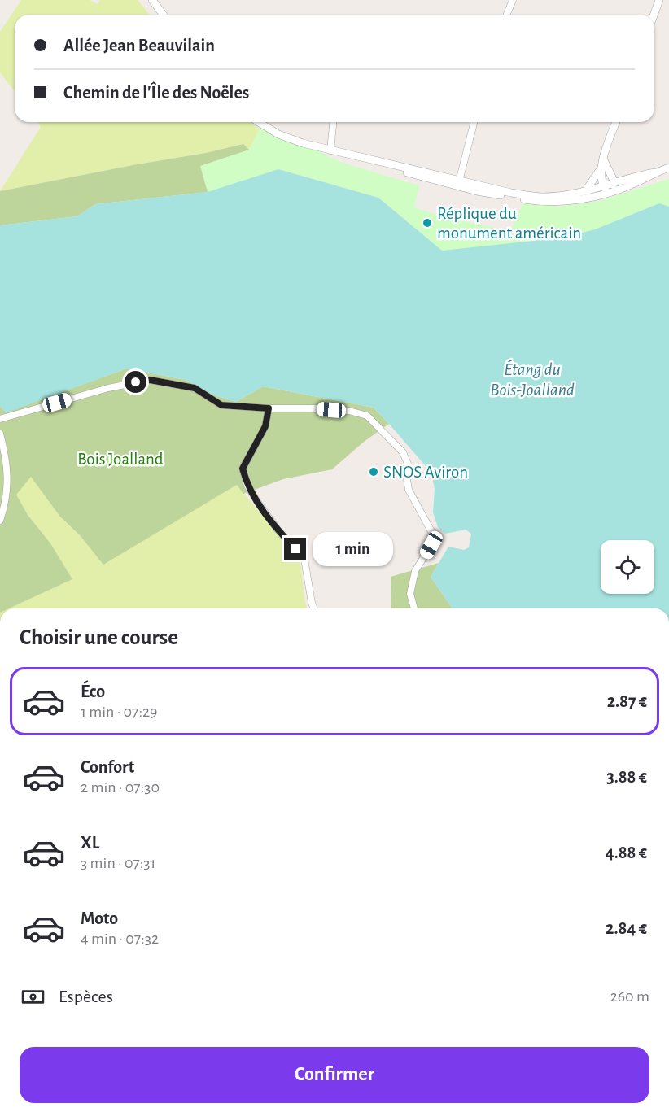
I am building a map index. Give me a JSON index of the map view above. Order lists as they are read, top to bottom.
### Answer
{
  "water": ["Étang du Bois-Joalland"],
  "parks": ["Bois Joalland"],
  "places": ["Réplique du monument américain", "SNOS Aviron"],
  "page": {
    "banner": ["Allée Jean Beauvilain", "Chemin de l'Île des Noëles"],
    "bubble": "1 min",
    "heading": "Choisir une course",
    "list": [
      {
        "name": "Éco",
        "note": "1 min · 07:29",
        "value": "2.87 €"
      },
      {
        "name": "Confort",
        "note": "2 min · 07:30",
        "value": "3.88 €"
      },
      {
        "name": "XL",
        "note": "3 min · 07:31",
        "value": "4.88 €"
      },
      {
        "name": "Moto",
        "note": "4 min · 07:32",
        "value": "2.84 €"
      }
    ],
    "pay": ["Espèces", "260 m"],
    "buttons": "Confirmer"
  }
}
